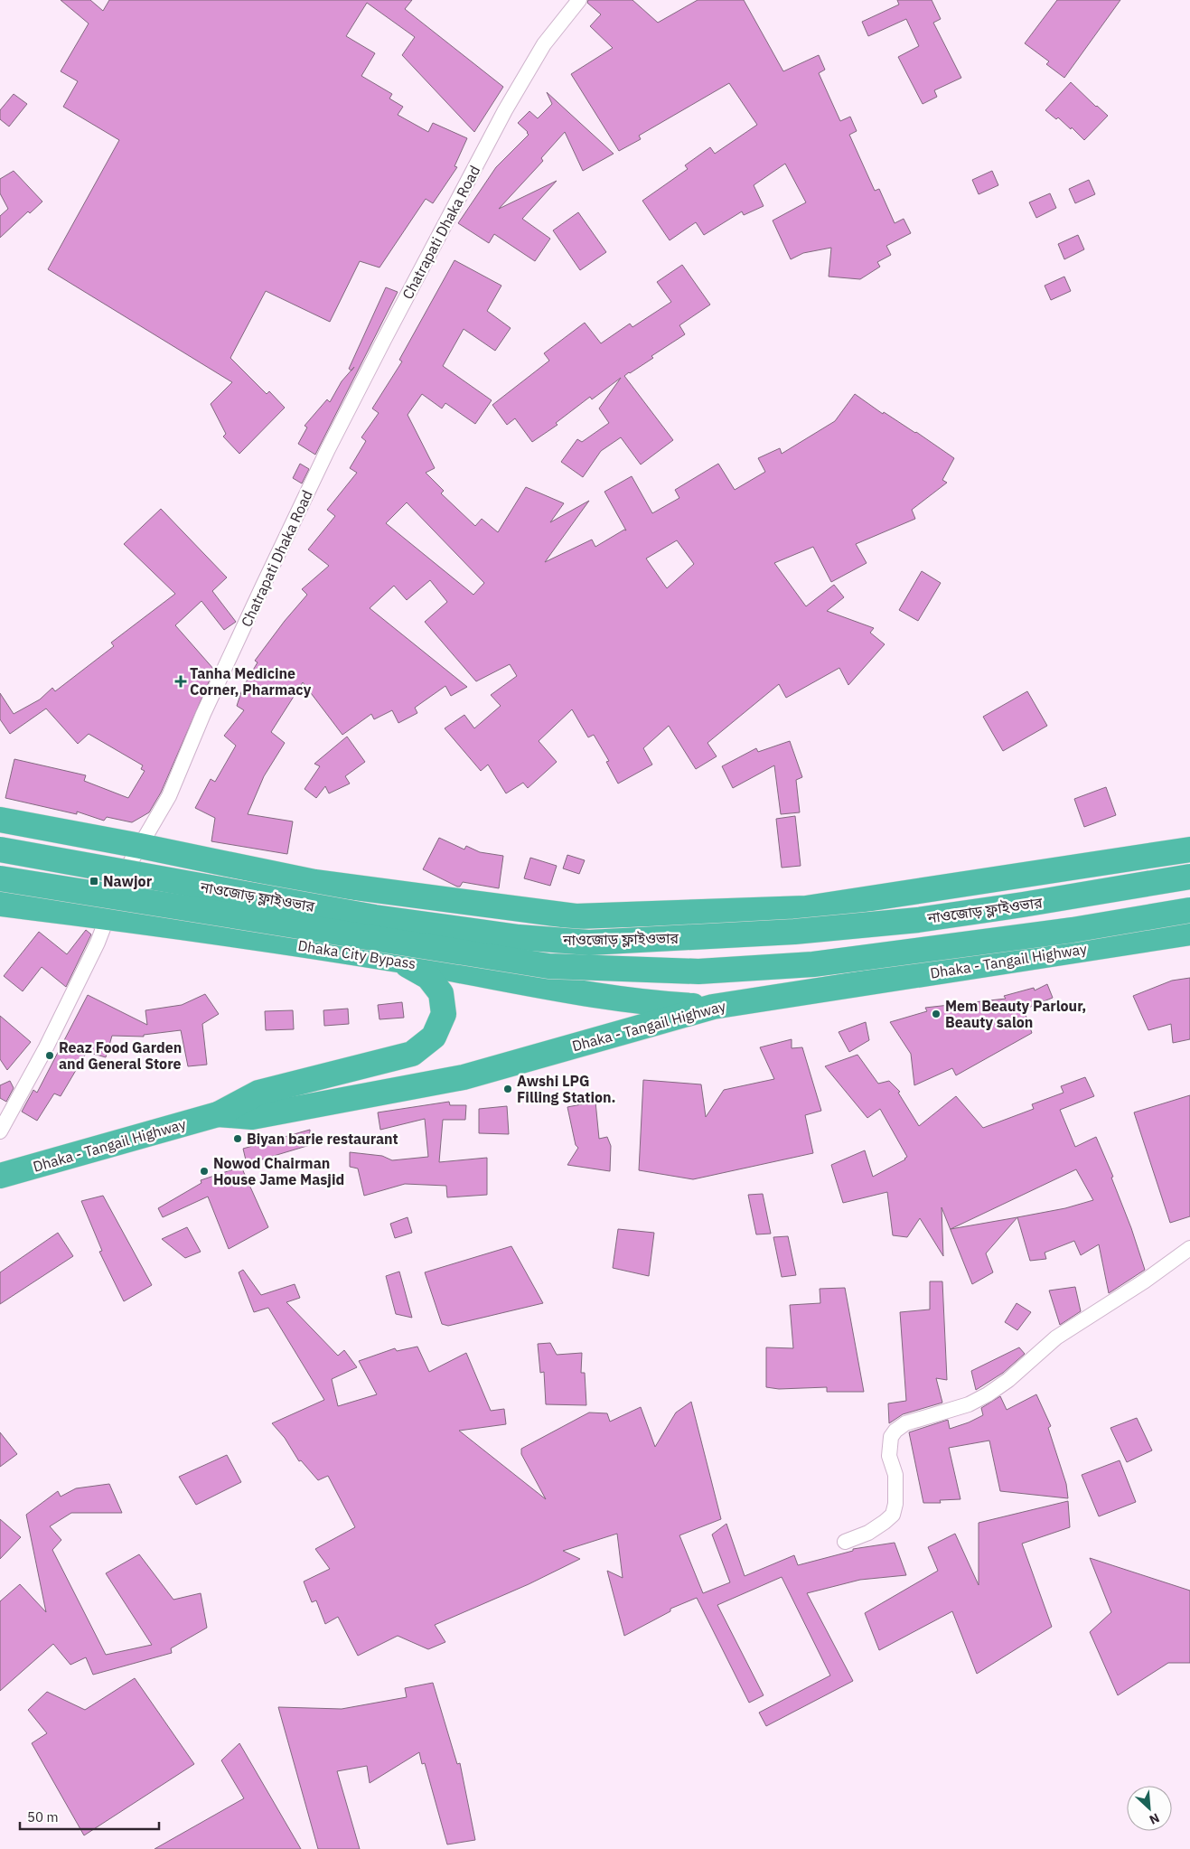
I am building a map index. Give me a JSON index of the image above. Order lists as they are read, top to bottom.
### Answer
{
  "streets": {
    "highway": ["নাওজোড় ফ্লাইওভার", "Dhaka City Bypass", "Dhaka - Tangail Highway"],
    "street": ["Chatrapati Dhaka Road"]
  },
  "crossings": [
    ["Chatrapati Dhaka Road", "Dhaka City Bypass"],
    ["Dhaka City Bypass", "Dhaka - Tangail Highway"]
  ],
  "places": {
    "health": ["Tanha Medicine Corner, Pharmacy"],
    "transit": ["Nawjor"],
    "other": [
      "Mem Beauty Parlour, Beauty salon",
      "Reaz Food Garden and General Store",
      "Awshi LPG Filling Station.",
      "Biyan barie restaurant",
      "Nowod Chairman House Jame Masjid"
    ]
  },
  "scale_bar": "50 m",
  "north": "bottom right"
}
